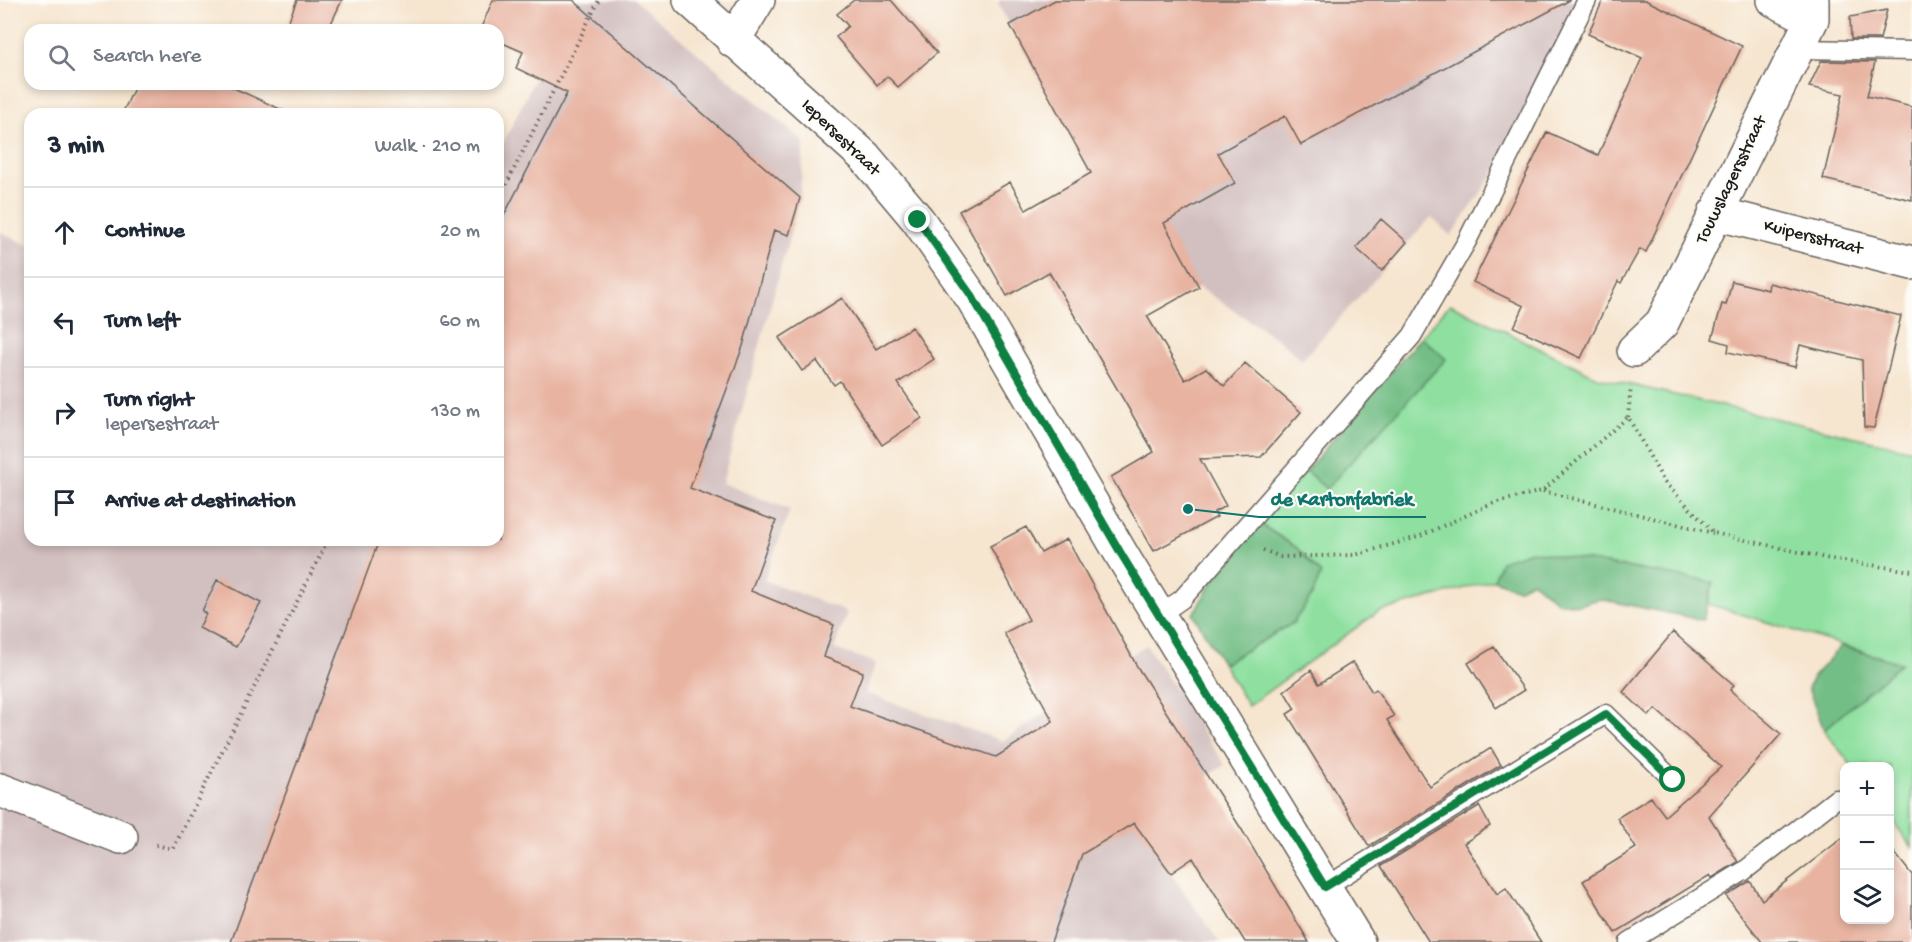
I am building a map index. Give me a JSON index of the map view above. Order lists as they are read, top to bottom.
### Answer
{
  "streets": {
    "street": ["Iepersestraat", "Touwslagersstraat", "Kuipersstraat"]
  },
  "crossings": [
    ["Touwslagersstraat", "Kuipersstraat"]
  ],
  "places": ["de Kartonfabriek"],
  "page": {
    "search": "Search here",
    "heading": ["3 min", "Walk · 210 m"],
    "list": [
      ["Continue", "20 m"],
      ["Turn left", "60 m"],
      ["Turn right", "Iepersestraat", "130 m"],
      "Arrive at destination"
    ],
    "map_buttons": ["+", "−"]
  }
}
